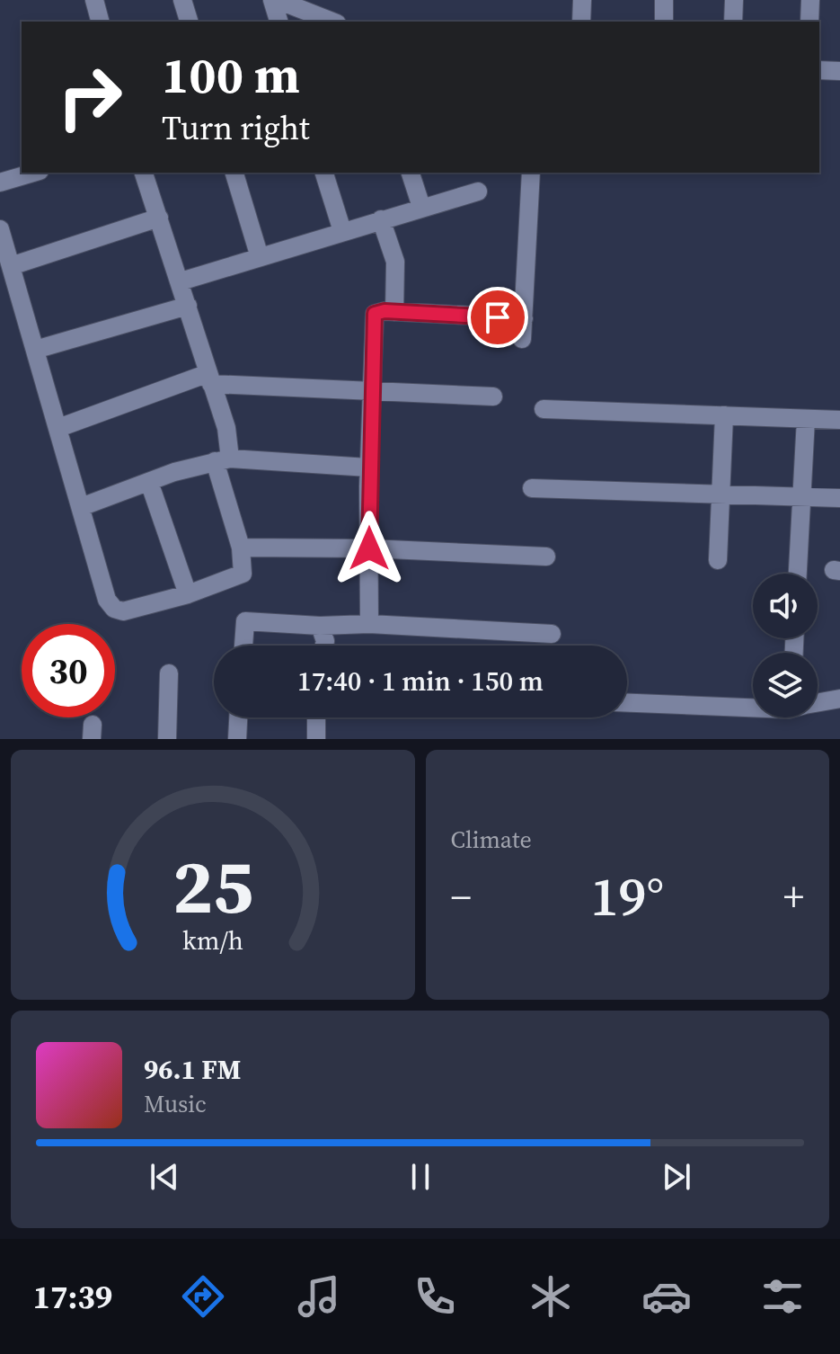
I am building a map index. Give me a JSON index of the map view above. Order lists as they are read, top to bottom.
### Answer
{
  "page": {
    "turn": ["100 m", "Turn right"],
    "limit": "30",
    "trip": "17:40 · 1 min · 150 m",
    "tile": "Climate",
    "heat": ["−", "19°", "+"],
    "song": ["96.1 FM", "Music"],
    "tabs": "17:39",
    "gauge": ["25", "km/h"]
  }
}
